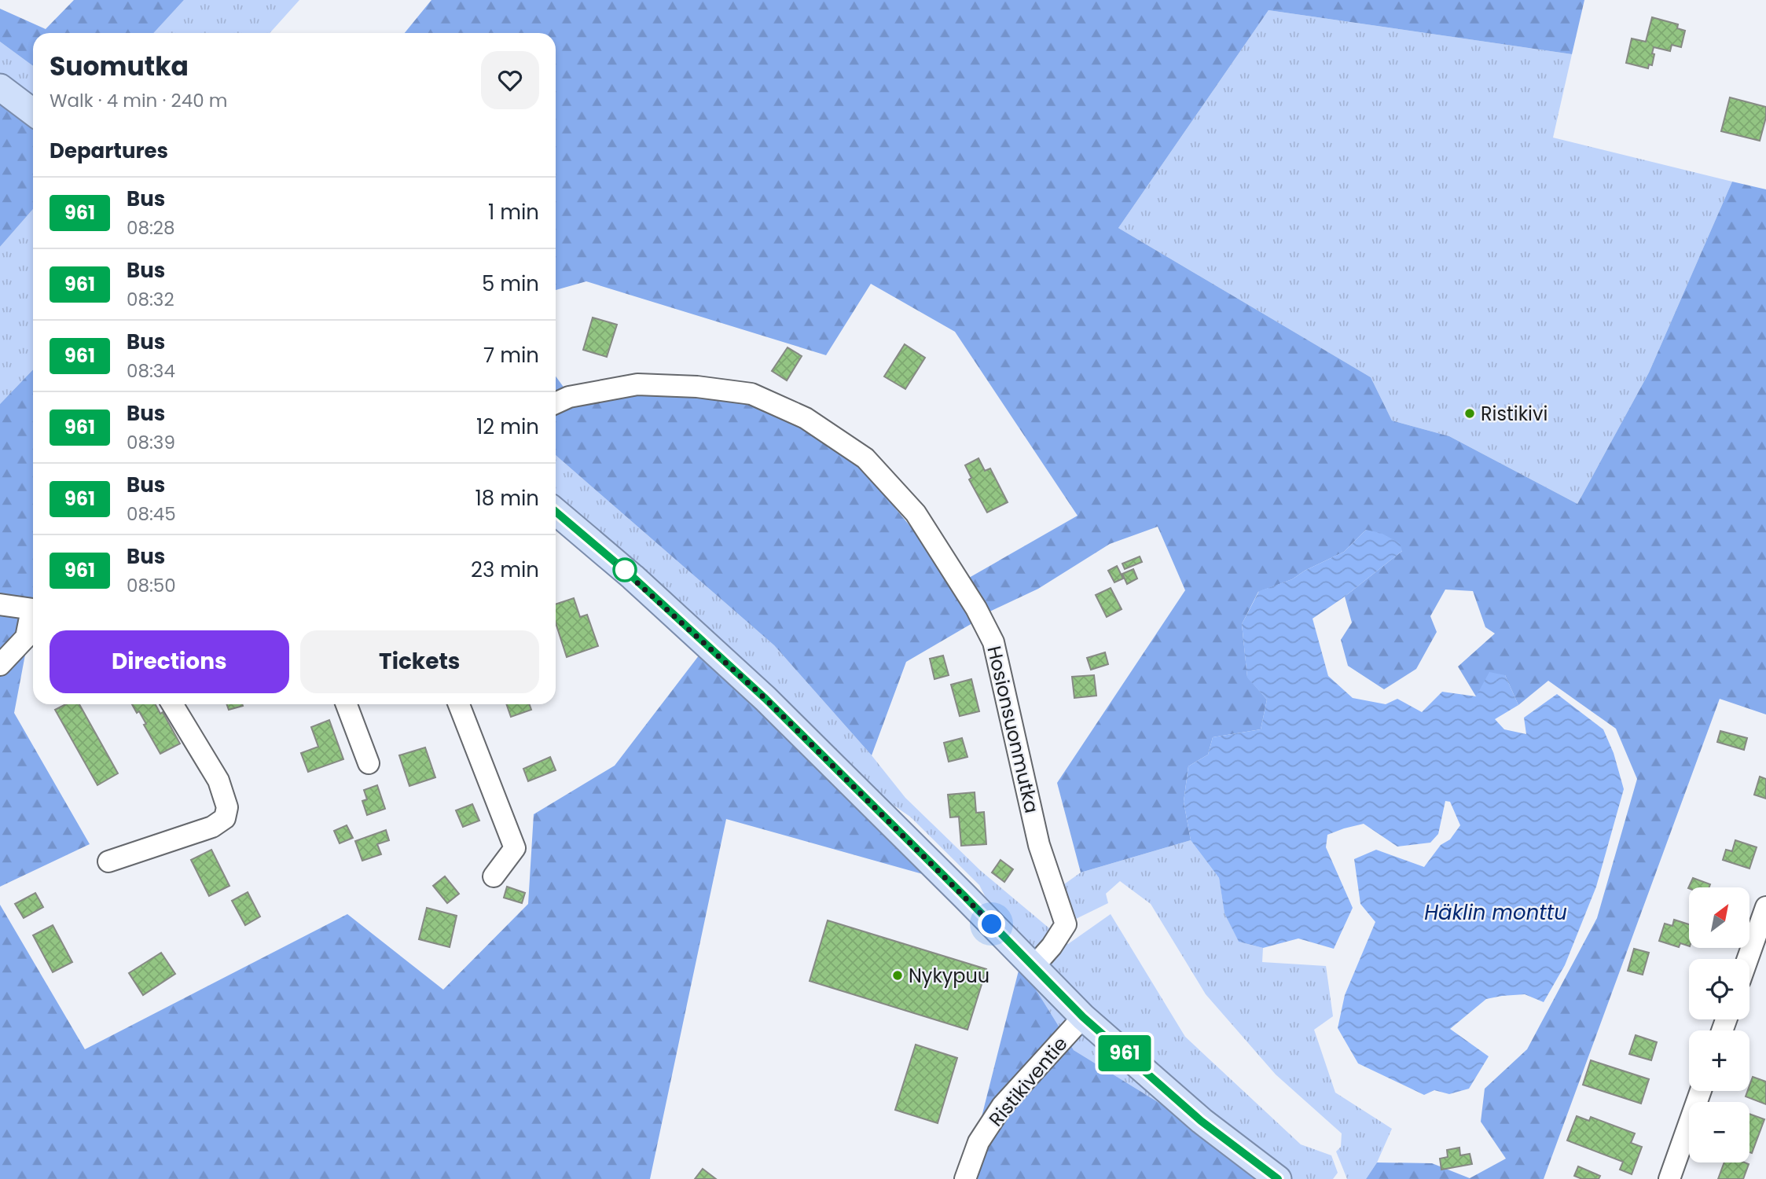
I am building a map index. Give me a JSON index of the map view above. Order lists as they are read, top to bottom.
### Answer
{
  "streets": {
    "street": ["Hosionsuonmutka", "Ristikiventie"]
  },
  "water": ["Häklin monttu"],
  "places": ["Ristikivi", "Nykypuu"],
  "lines": ["bus line 961"],
  "north": "top right",
  "page": {
    "on_map": "961",
    "heading": [
      ["Suomutka", "Walk · 4 min · 240 m"],
      "Departures"
    ],
    "list": [
      {
        "mark": "961",
        "name": "Bus",
        "note": "08:28",
        "value": "1 min"
      },
      {
        "mark": "961",
        "name": "Bus",
        "note": "08:32",
        "value": "5 min"
      },
      {
        "mark": "961",
        "name": "Bus",
        "note": "08:34",
        "value": "7 min"
      },
      {
        "mark": "961",
        "name": "Bus",
        "note": "08:39",
        "value": "12 min"
      },
      {
        "mark": "961",
        "name": "Bus",
        "note": "08:45",
        "value": "18 min"
      },
      {
        "mark": "961",
        "name": "Bus",
        "note": "08:50",
        "value": "23 min"
      }
    ],
    "buttons": ["Directions", "Tickets"],
    "map_buttons": ["+", "−"]
  }
}
